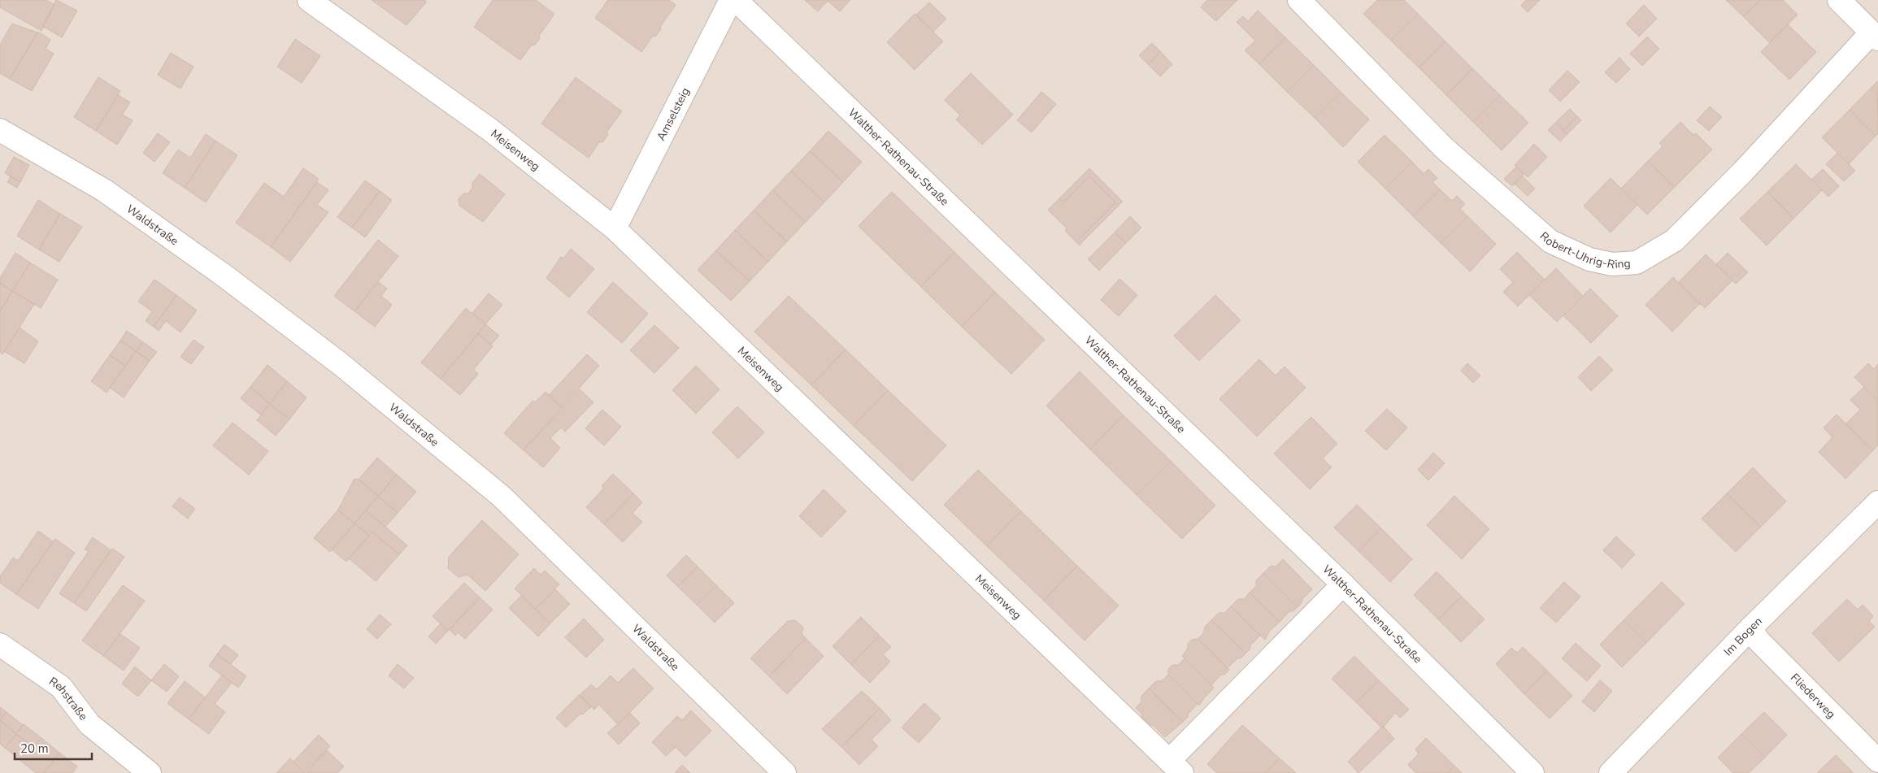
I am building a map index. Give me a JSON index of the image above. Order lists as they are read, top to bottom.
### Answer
{
  "streets": {
    "street": [
      "Amselsteig",
      "Meisenweg",
      "Walther-Rathenau-Straße",
      "Waldstraße",
      "Robert-Uhrig-Ring",
      "Im Bogen",
      "Fliederweg",
      "Rehstraße"
    ]
  },
  "crossings": [
    ["Amselsteig", "Meisenweg"],
    ["Im Bogen", "Fliederweg"]
  ],
  "scale_bar": "20 m"
}
